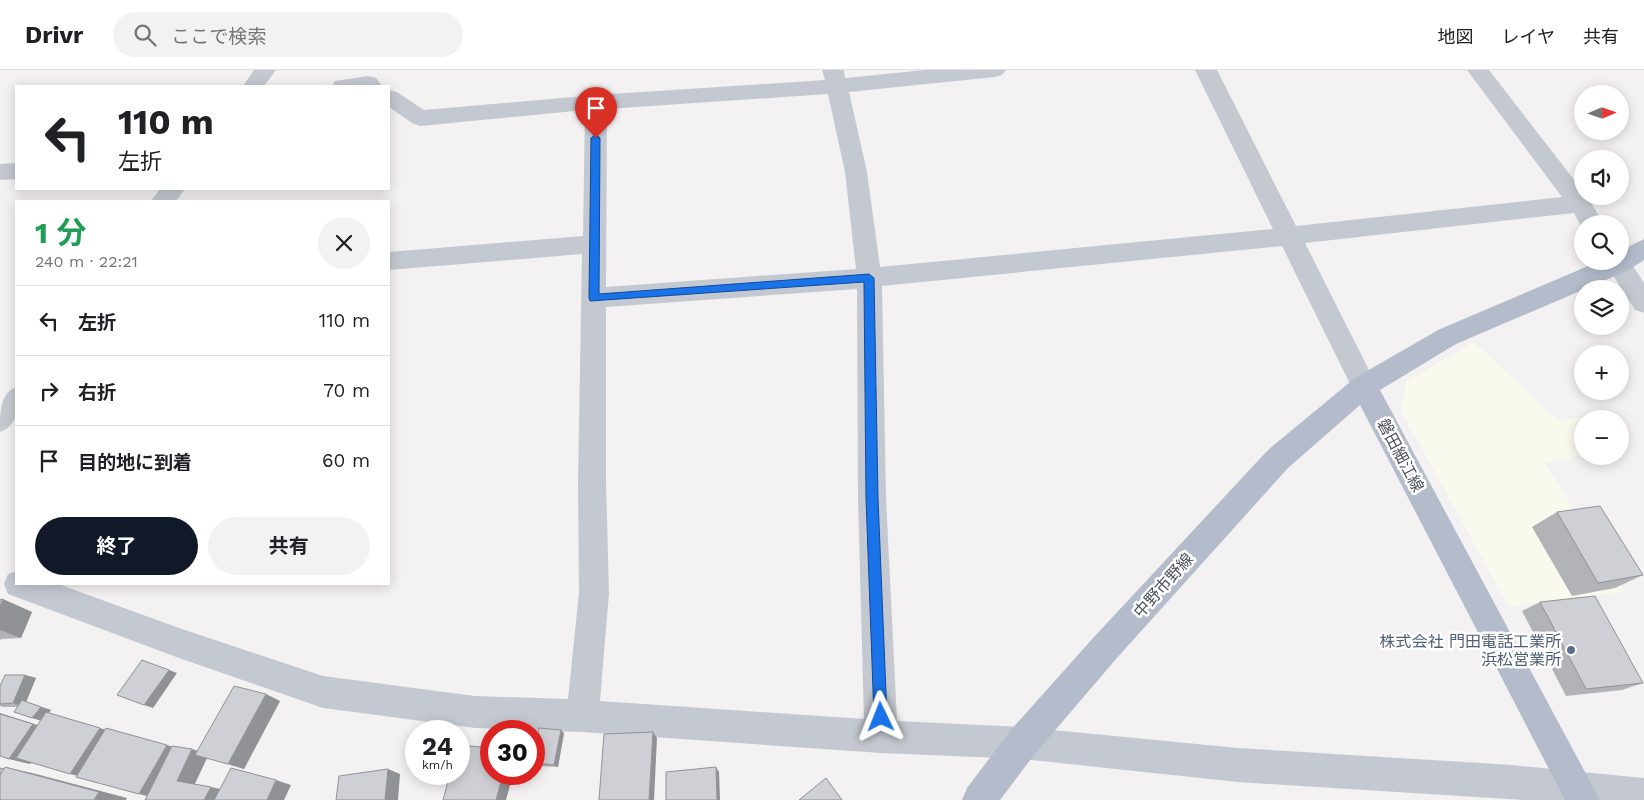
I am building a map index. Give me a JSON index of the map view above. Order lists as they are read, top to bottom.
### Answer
{
  "streets": {
    "main road": ["磐田細江線", "中野市野線"]
  },
  "crossings": [
    ["磐田細江線", "中野市野線"]
  ],
  "places": ["株式会社 門田電話工業所 浜松営業所"],
  "north": "right",
  "page": {
    "header": "Drivr",
    "search": "ここで検索",
    "nav": ["地図", "レイヤ", "共有"],
    "map_buttons": ["+", "−"],
    "turn": ["110 m", "左折"],
    "heading": ["1 分", "240 m · 22:21"],
    "list": [
      {
        "name": "左折",
        "value": "110 m"
      },
      {
        "name": "右折",
        "value": "70 m"
      },
      {
        "name": "目的地に到着",
        "value": "60 m"
      }
    ],
    "buttons": ["終了", "共有"],
    "speed": "24 km/h",
    "limit": "30"
  }
}
